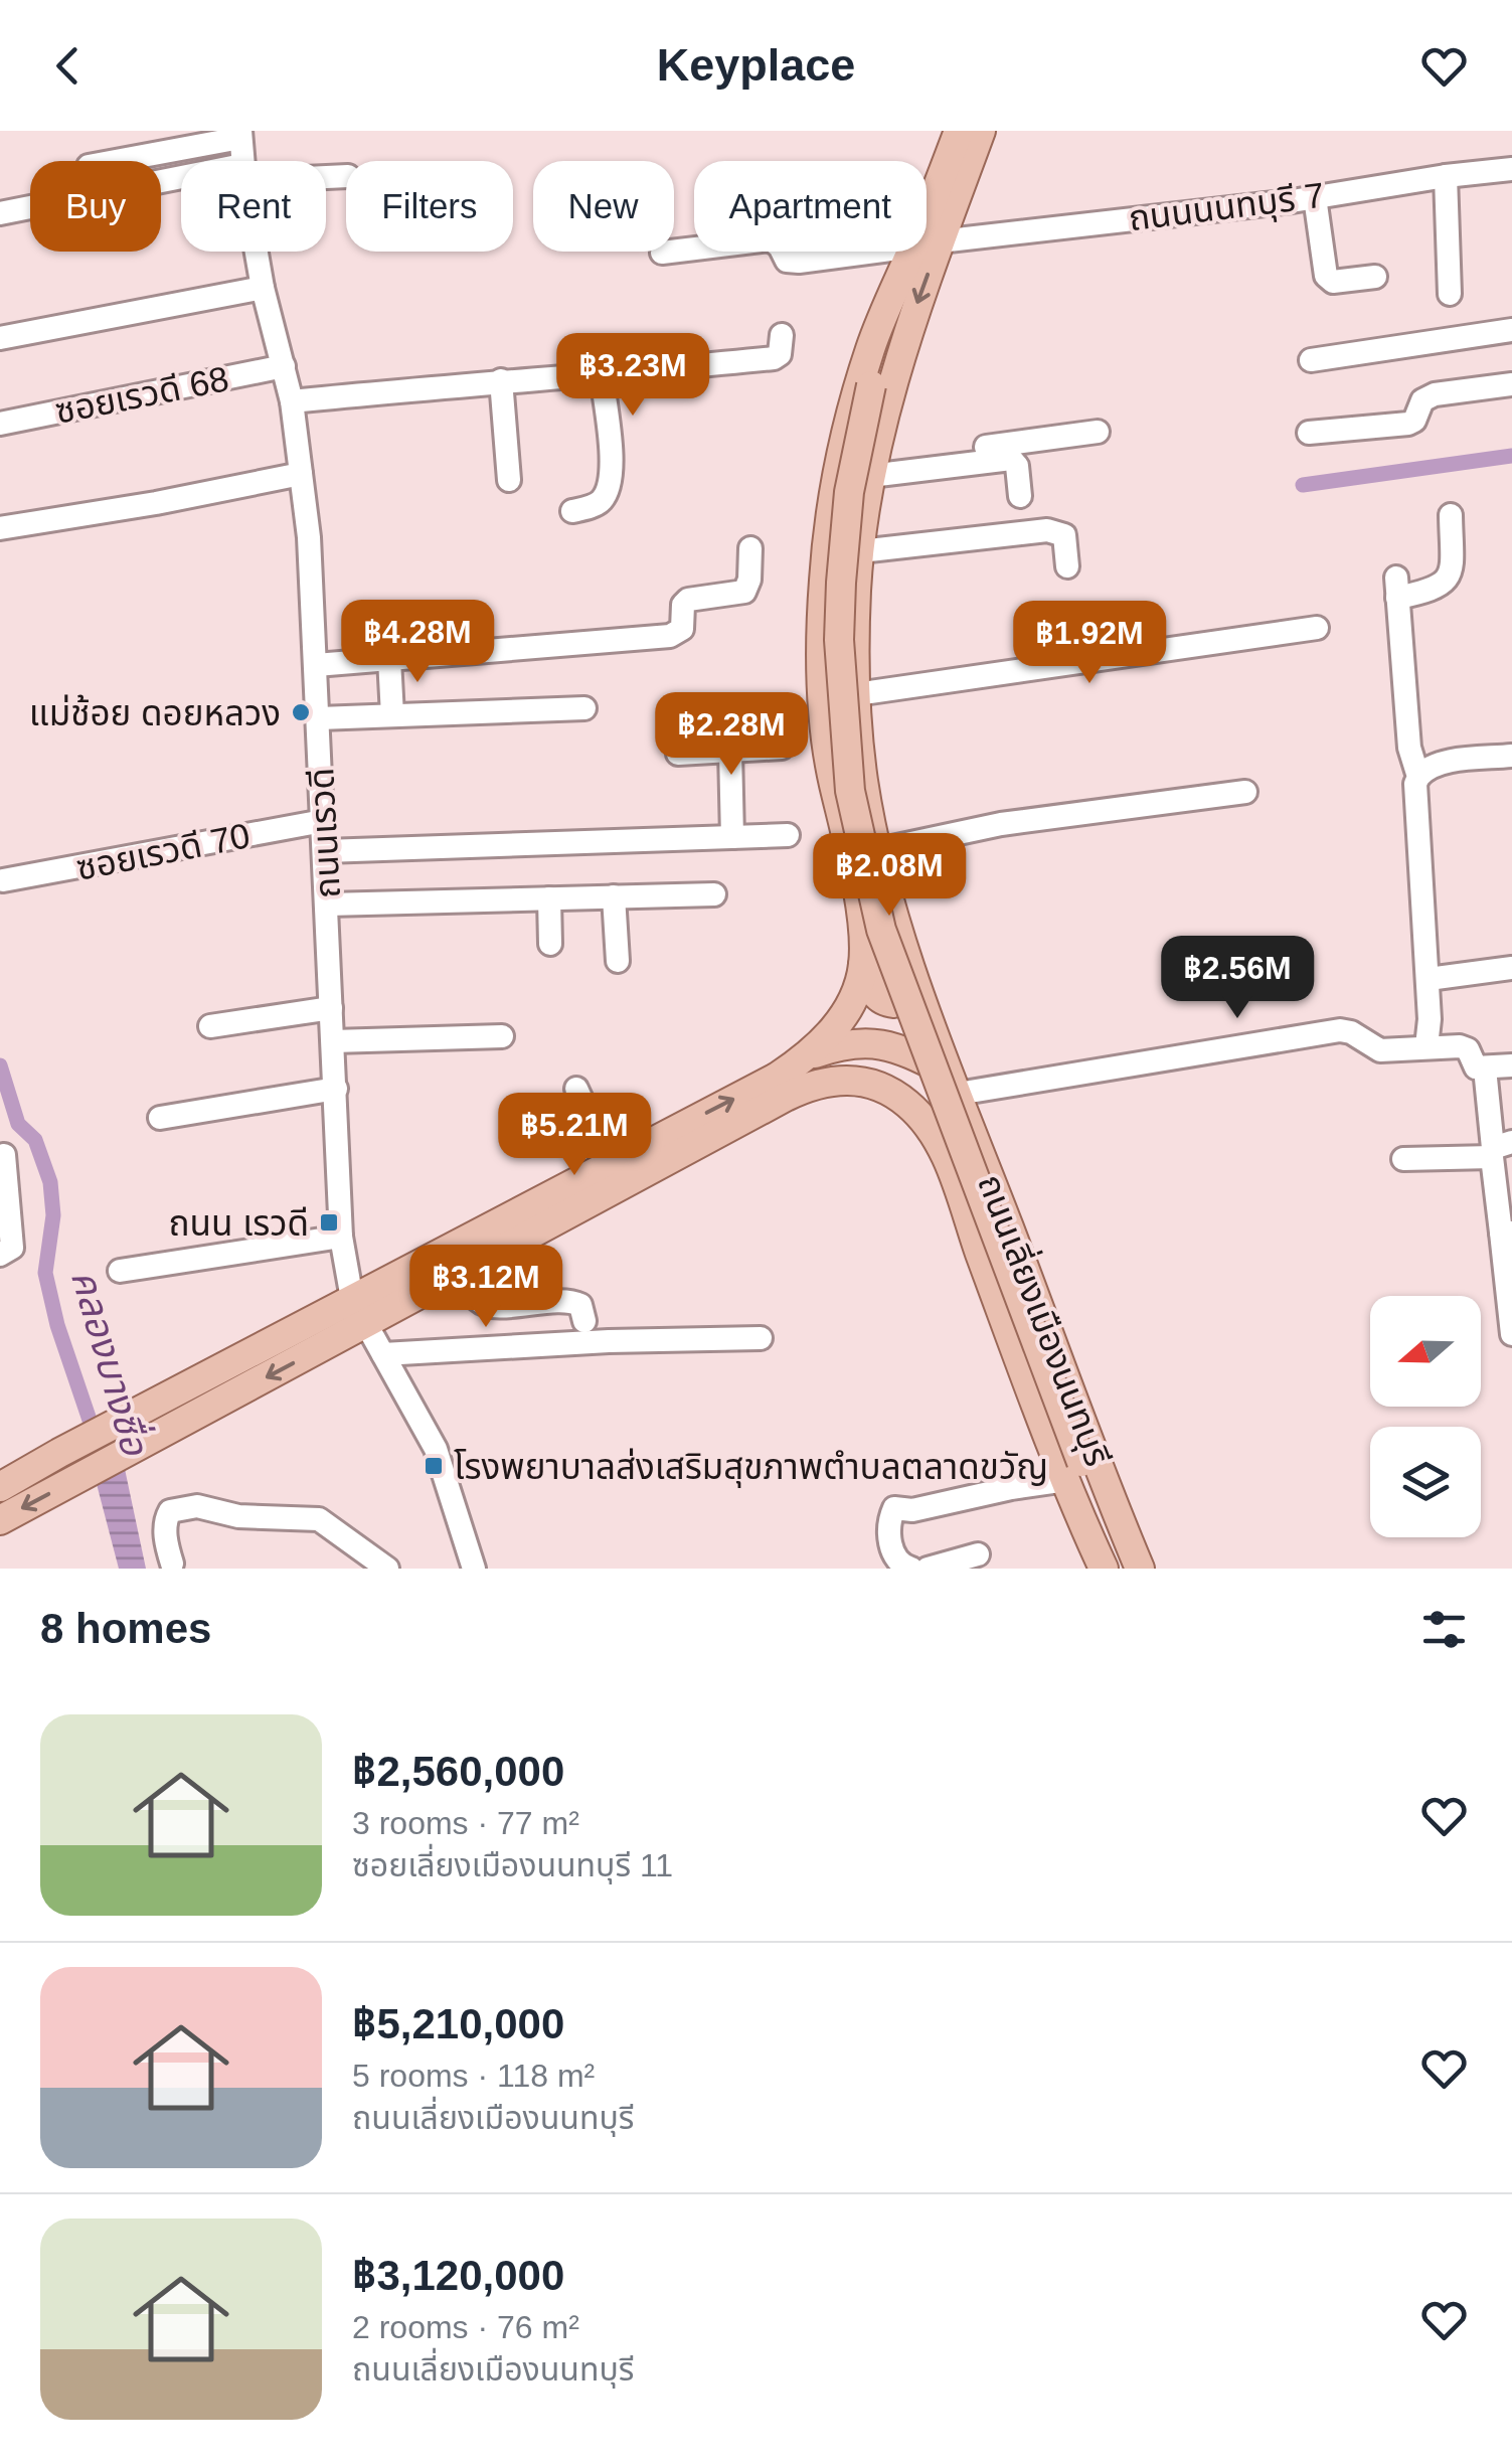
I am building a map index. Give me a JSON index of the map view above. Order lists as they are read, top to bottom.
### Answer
{
  "streets": {
    "main road": ["ถนนเลี่ยงเมืองนนทบุรี"],
    "street": [
      "ถนนนนทบุรี 7",
      "ซอยเรวดี 68",
      "ถนนเรวดี",
      "ซอยเรวดี 70"
    ]
  },
  "crossings": [
    ["ถนนนนทบุรี 7", "ถนนเลี่ยงเมืองนนทบุรี"],
    ["ซอยเรวดี 68", "ถนนเรวดี"],
    ["ถนนเรวดี", "ซอยเรวดี 70"],
    ["ถนนเรวดี", "ถนนเลี่ยงเมืองนนทบุรี"]
  ],
  "water": ["คลองบางซื่อ"],
  "places": {
    "other": ["แม่ช้อย ดอยหลวง"],
    "transit": ["ถนน เรวดี", "โรงพยาบาลส่งเสริมสุขภาพตำบลตลาดขวัญ"]
  },
  "north": "left",
  "page": {
    "header": "Keyplace",
    "chip": [
      "Buy",
      "Rent",
      "Filters",
      "New",
      "Apartment"
    ],
    "price": [
      "฿3.23M",
      "฿4.28M",
      "฿1.92M",
      "฿2.28M",
      "฿2.08M",
      "฿2.56M",
      "฿5.21M",
      "฿3.12M"
    ],
    "heading": "8 homes",
    "list": [
      {
        "name": "฿2,560,000",
        "note": "3 rooms · 77 m² · ซอยเลี่ยงเมืองนนทบุรี 11"
      },
      {
        "name": "฿5,210,000",
        "note": "5 rooms · 118 m² · ถนนเลี่ยงเมืองนนทบุรี"
      },
      {
        "name": "฿3,120,000",
        "note": "2 rooms · 76 m² · ถนนเลี่ยงเมืองนนทบุรี"
      }
    ]
  }
}
